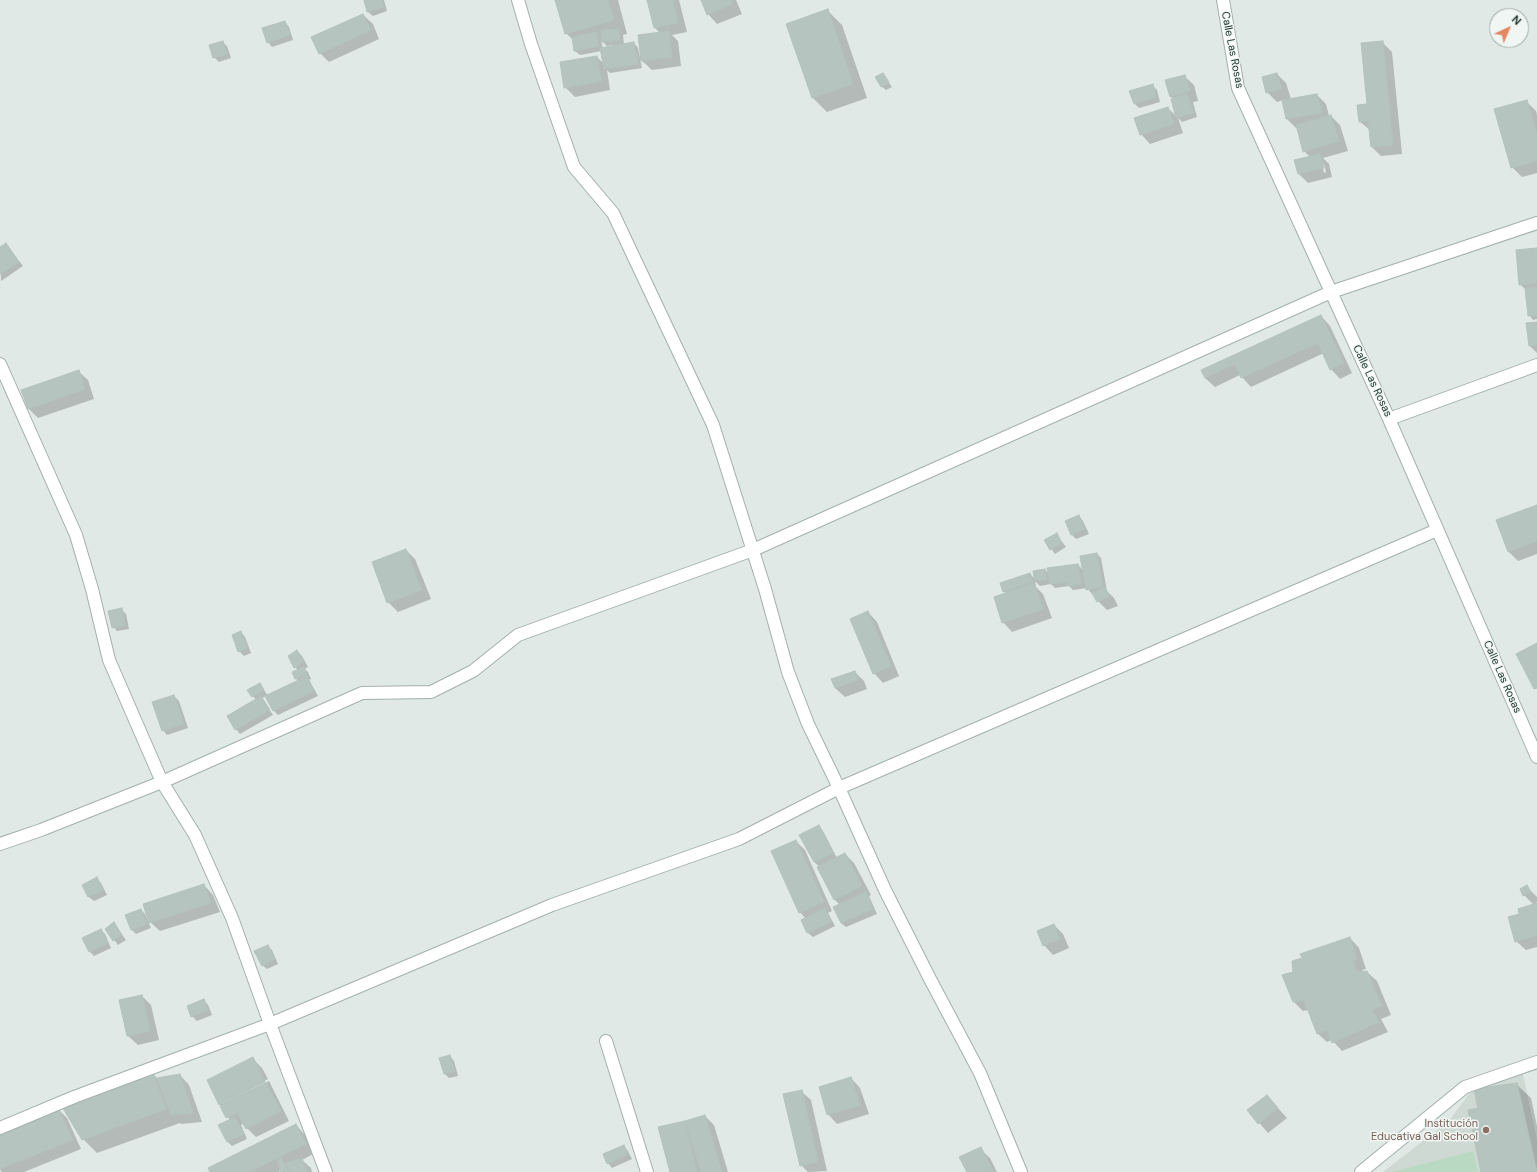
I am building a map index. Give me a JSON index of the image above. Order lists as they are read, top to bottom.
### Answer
{
  "streets": {
    "street": ["Calle Las Rosas"]
  },
  "places": ["Institución Educativa Gal School"],
  "north": "top right"
}
